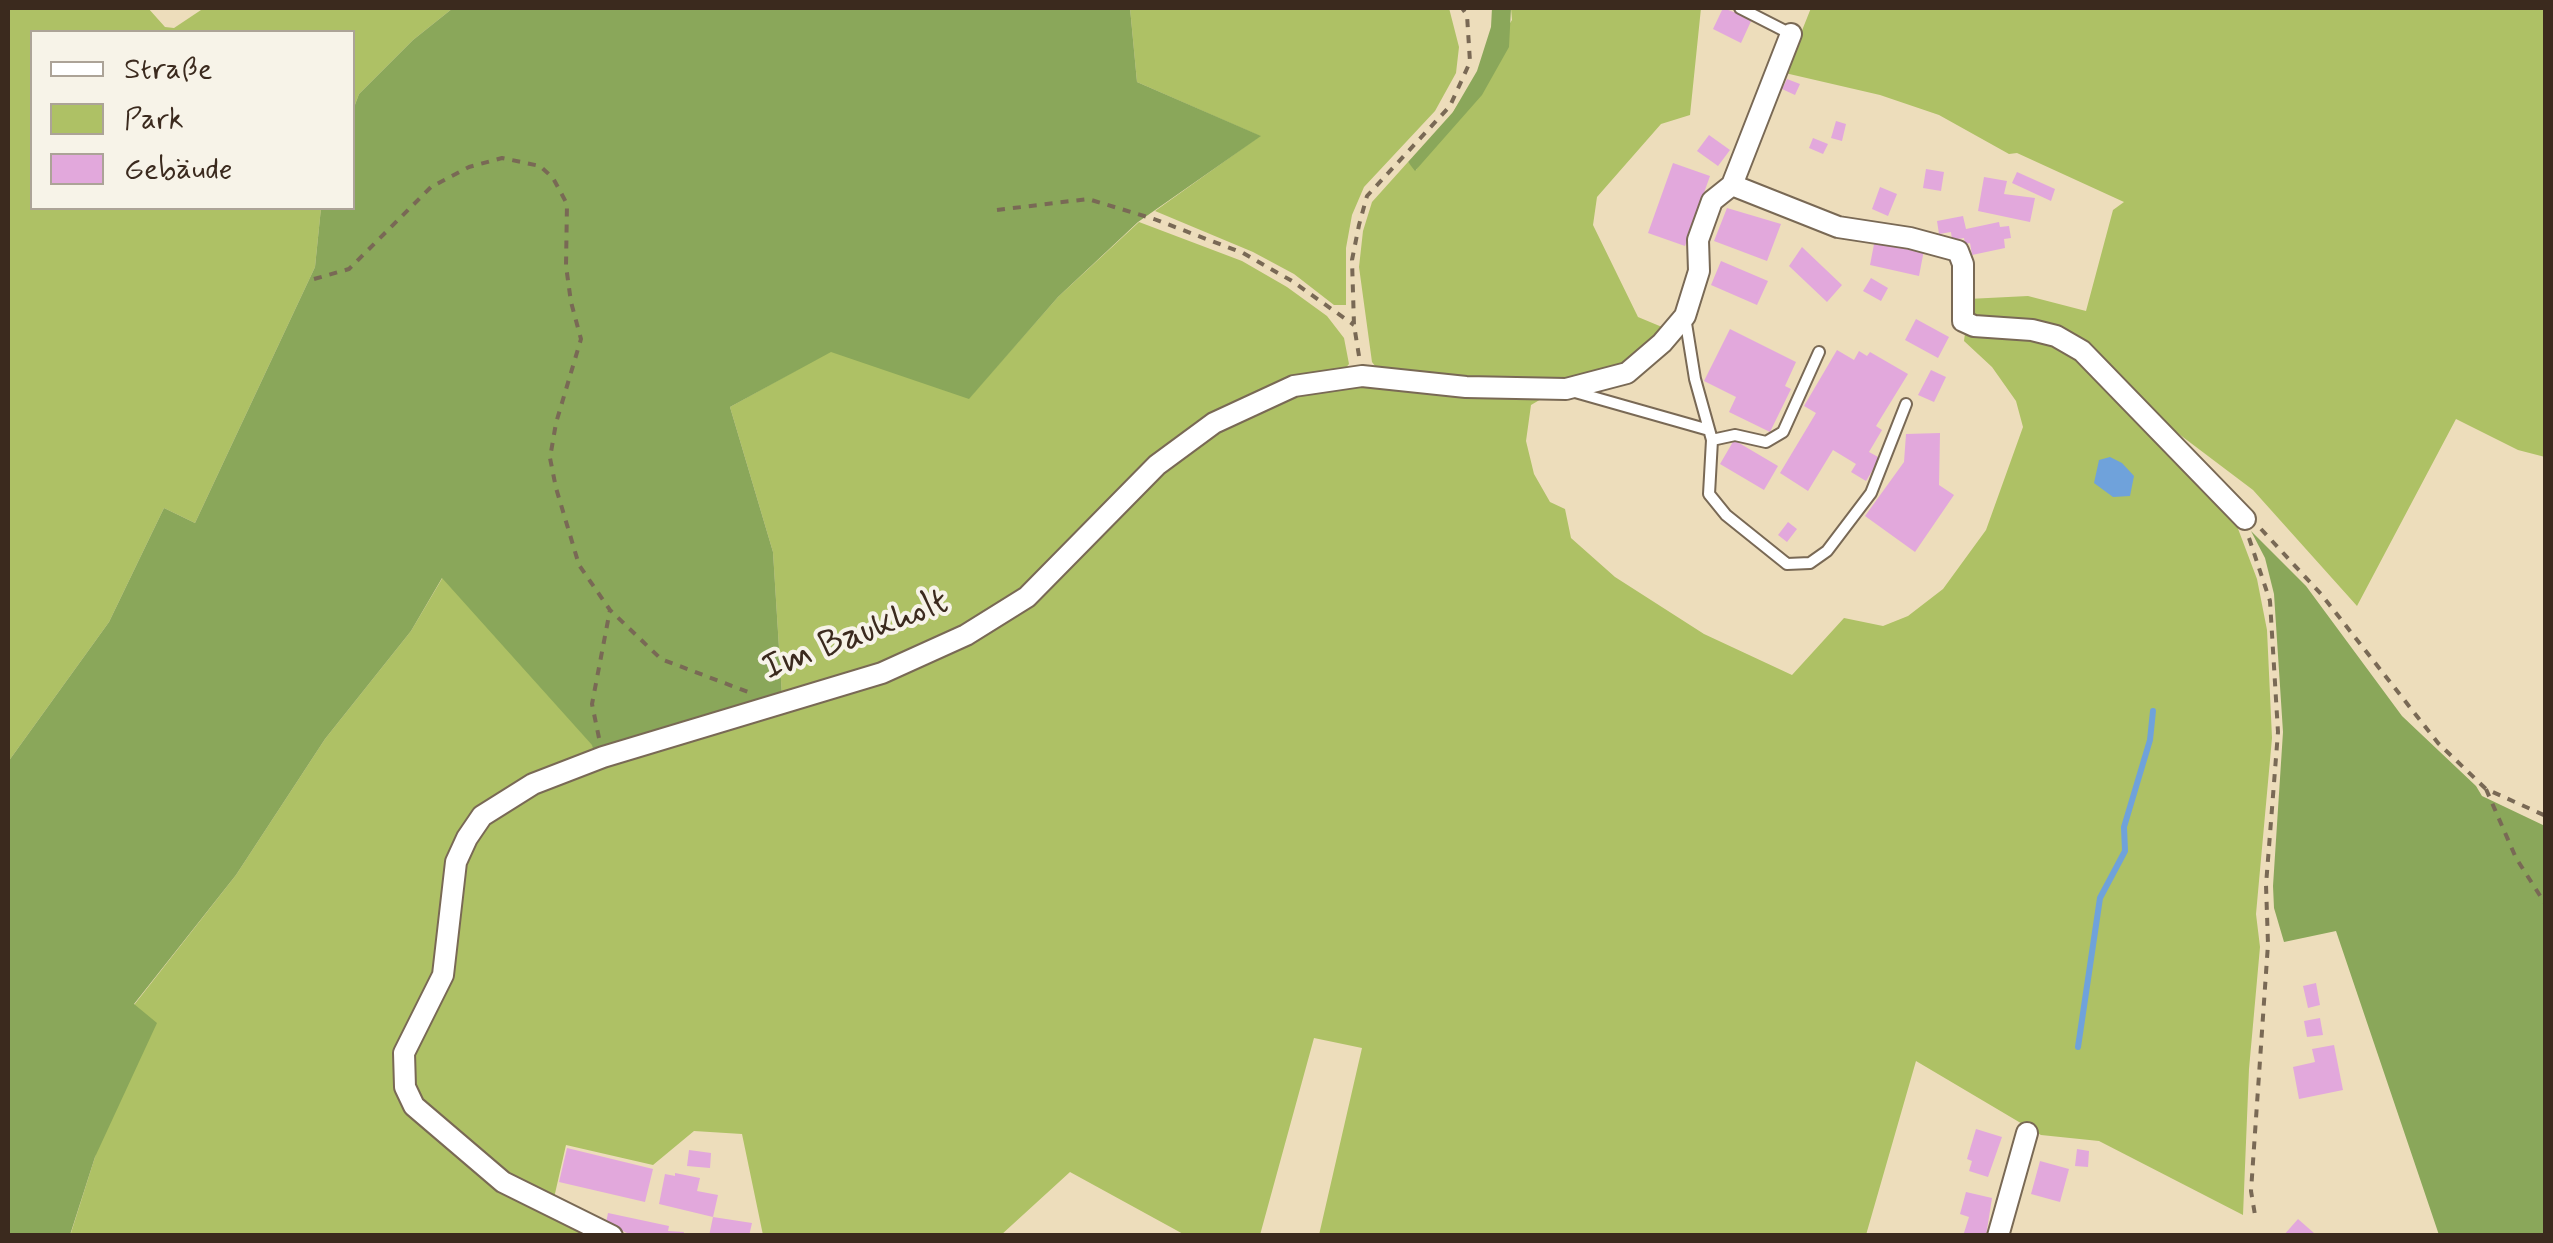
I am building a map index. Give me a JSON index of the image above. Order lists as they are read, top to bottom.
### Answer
{
  "streets": {
    "street": ["Im Baukholt"]
  },
  "legend": ["Straße", "Park", "Gebäude"]
}
